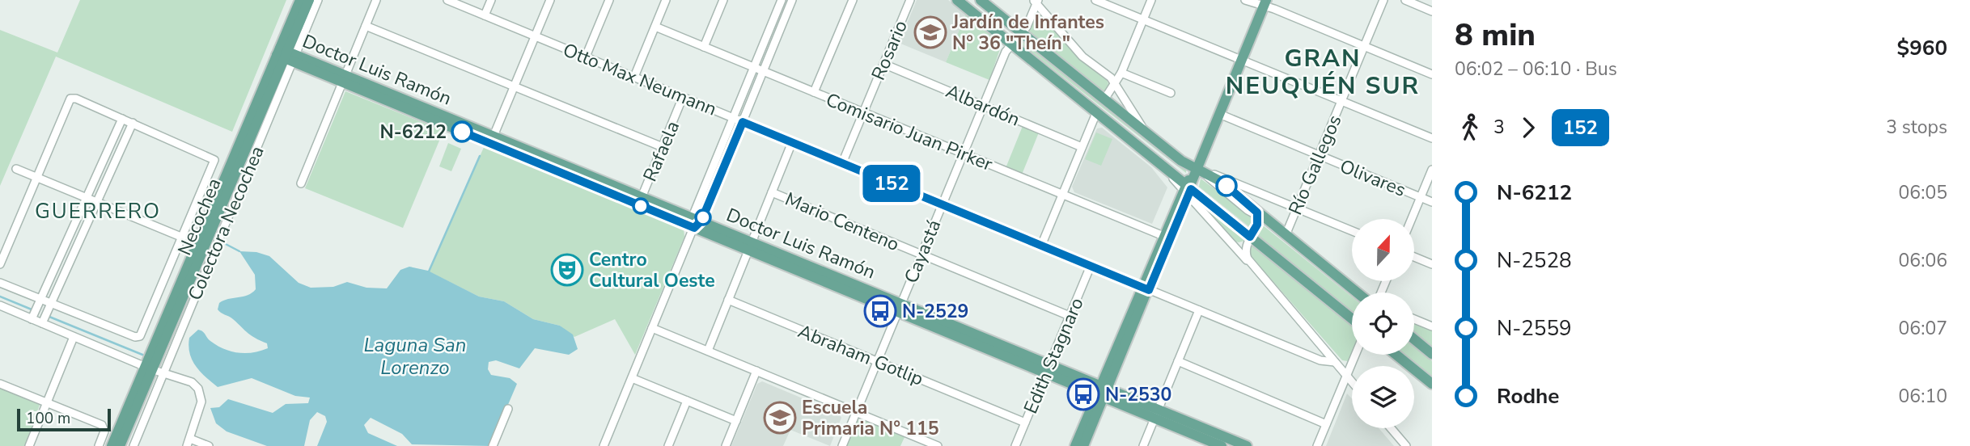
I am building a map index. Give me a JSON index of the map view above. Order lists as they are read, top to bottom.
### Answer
{
  "streets": {
    "main road": ["Doctor Luis Ramón", "Necochea"],
    "street": [
      "Rosario",
      "Otto Max Neumann",
      "Albardón",
      "Comisario Juan Pirker",
      "Rafaela",
      "Río Gallegos",
      "Olivares",
      "Mario Centeno",
      "Colectora Necochea",
      "Cayastá",
      "Abraham Gotlip",
      "Edith Stagnaro"
    ]
  },
  "crossings": [
    ["Rosario", "Otto Max Neumann"],
    ["Rosario", "Albardón"],
    ["Rosario", "Comisario Juan Pirker"],
    ["Doctor Luis Ramón", "Rafaela"],
    ["Doctor Luis Ramón", "Necochea"],
    ["Doctor Luis Ramón", "Colectora Necochea"],
    ["Doctor Luis Ramón", "Cayastá"],
    ["Doctor Luis Ramón", "Edith Stagnaro"],
    ["Otto Max Neumann", "Rafaela"],
    ["Otto Max Neumann", "Cayastá"],
    ["Otto Max Neumann", "Edith Stagnaro"],
    ["Albardón", "Cayastá"],
    ["Comisario Juan Pirker", "Cayastá"],
    ["Río Gallegos", "Olivares"],
    ["Necochea", "Colectora Necochea"],
    ["Mario Centeno", "Cayastá"],
    ["Mario Centeno", "Edith Stagnaro"],
    ["Cayastá", "Abraham Gotlip"],
    ["Abraham Gotlip", "Edith Stagnaro"]
  ],
  "districts": ["GRAN NEUQUÉN SUR", "GUERRERO"],
  "water": ["Laguna San Lorenzo"],
  "places": {
    "school or university": ["Jardín de Infantes N° 36 \"Theín\"", "Escuela Primaria N° 115"],
    "other": ["N-6212"],
    "theatre": ["Centro Cultural Oeste"],
    "bus stop": ["N-2529", "N-2530"]
  },
  "lines": ["bus line 152"],
  "scale_bar": "100 m",
  "north": "top",
  "page": {
    "on_map": "152",
    "heading": ["8 min", "06:02 – 06:10 · Bus", "$960"],
    "legs": ["3", "152", "3 stops"],
    "list": [
      {
        "name": "N-6212",
        "value": "06:05"
      },
      {
        "name": "N-2528",
        "value": "06:06"
      },
      {
        "name": "N-2559",
        "value": "06:07"
      },
      {
        "name": "Rodhe",
        "value": "06:10"
      }
    ],
    "scale": "100 m"
  }
}
